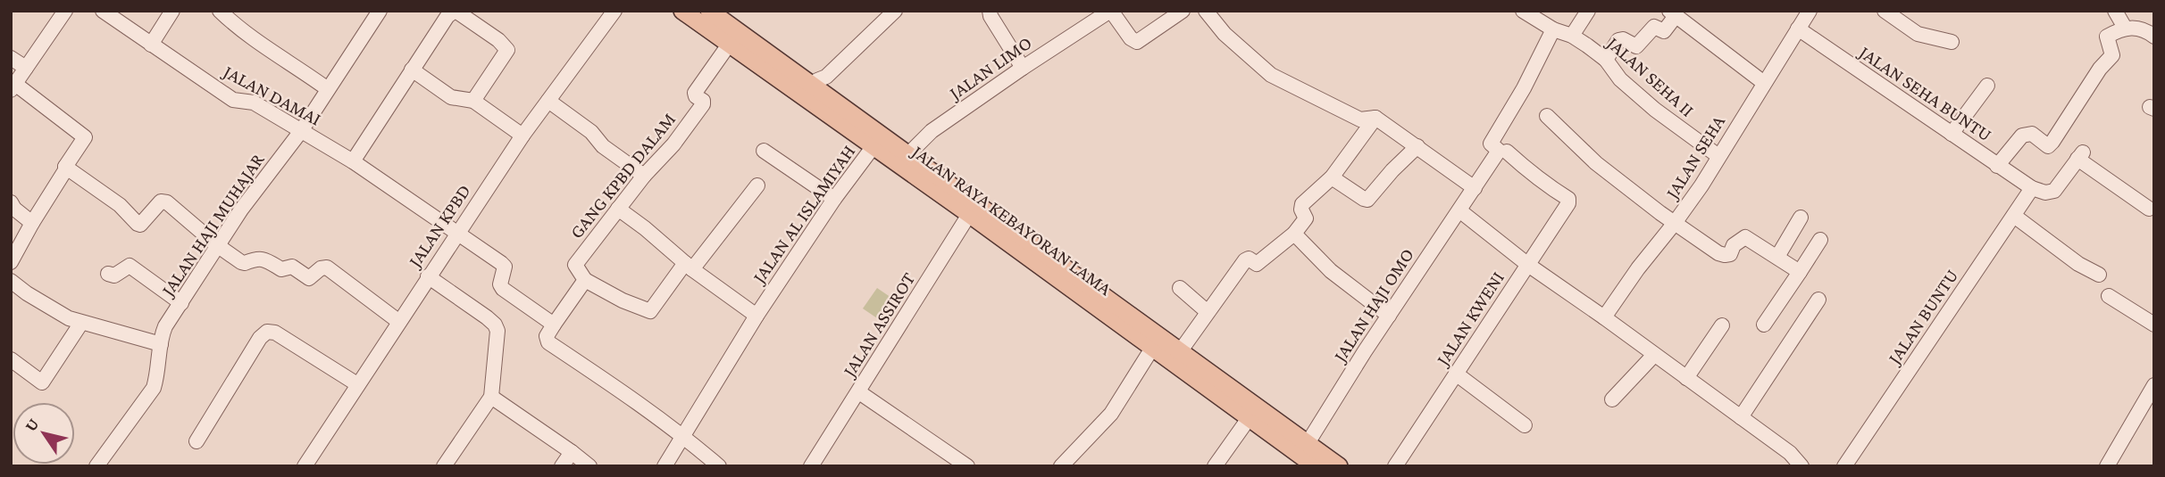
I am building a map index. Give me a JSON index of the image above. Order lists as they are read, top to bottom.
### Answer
{
  "streets": {
    "main road": ["JALAN RAYA KEBAYORAN LAMA"],
    "street": [
      "JALAN LIMO",
      "JALAN SEHA II",
      "JALAN SEHA BUNTU",
      "JALAN DAMAI",
      "JALAN SEHA",
      "GANG KPBD DALAM",
      "JALAN AL ISLAMIYAH",
      "JALAN HAJI MUHAJAR",
      "JALAN KPBD",
      "JALAN HAJI OMO",
      "JALAN BUNTU",
      "JALAN KWENI",
      "JALAN ASSIROT"
    ]
  },
  "crossings": [
    ["JALAN LIMO", "JALAN RAYA KEBAYORAN LAMA"],
    ["JALAN SEHA II", "JALAN SEHA"],
    ["JALAN SEHA II", "JALAN HAJI OMO"],
    ["JALAN SEHA BUNTU", "JALAN SEHA"],
    ["JALAN SEHA BUNTU", "JALAN BUNTU"],
    ["JALAN DAMAI", "JALAN HAJI MUHAJAR"],
    ["JALAN DAMAI", "JALAN KPBD"],
    ["GANG KPBD DALAM", "JALAN RAYA KEBAYORAN LAMA"],
    ["JALAN AL ISLAMIYAH", "JALAN RAYA KEBAYORAN LAMA"],
    ["JALAN RAYA KEBAYORAN LAMA", "JALAN HAJI OMO"],
    ["JALAN RAYA KEBAYORAN LAMA", "JALAN ASSIROT"],
    ["JALAN HAJI OMO", "JALAN KWENI"]
  ],
  "north": "top left"
}
